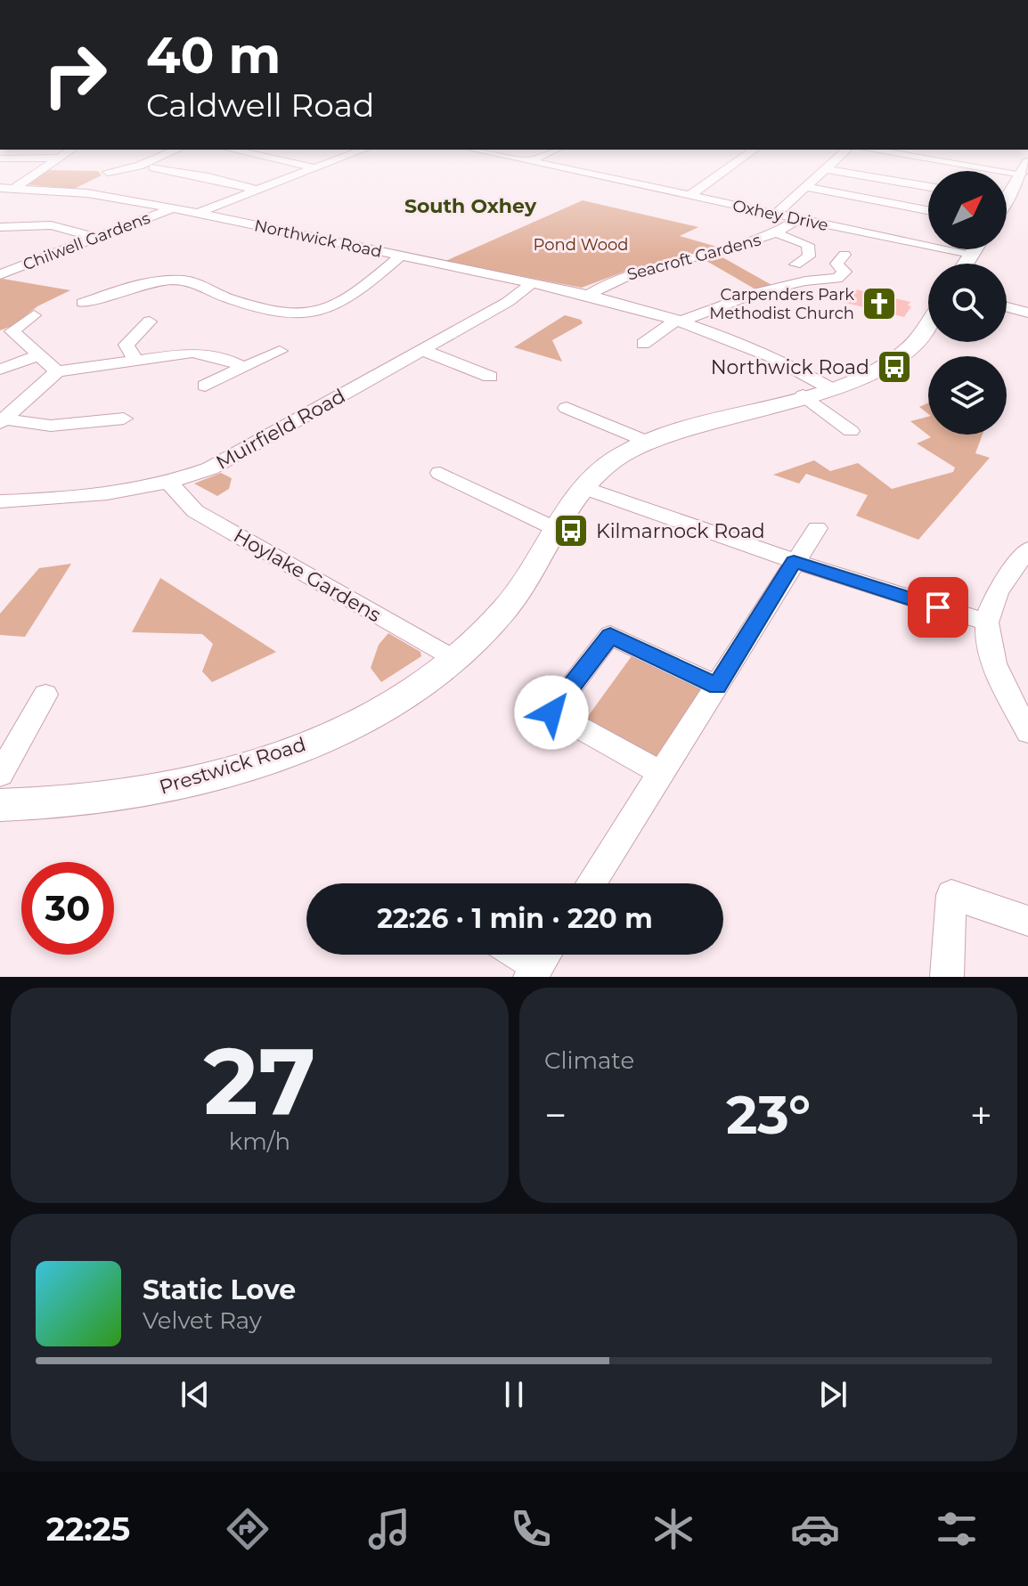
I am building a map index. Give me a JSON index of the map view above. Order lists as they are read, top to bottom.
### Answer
{
  "streets": {
    "main road": ["Prestwick Road"],
    "street": [
      "Oxhey Drive",
      "Northwick Road",
      "Chilwell Gardens",
      "Seacroft Gardens",
      "Muirfield Road",
      "Hoylake Gardens"
    ]
  },
  "crossings": [
    ["Oxhey Drive", "Seacroft Gardens"],
    ["Northwick Road", "Chilwell Gardens"],
    ["Northwick Road", "Seacroft Gardens"],
    ["Northwick Road", "Muirfield Road"],
    ["Northwick Road", "Prestwick Road"],
    ["Muirfield Road", "Hoylake Gardens"],
    ["Hoylake Gardens", "Prestwick Road"]
  ],
  "districts": ["South Oxhey"],
  "parks": ["Pond Wood"],
  "places": {
    "church": ["Carpenders Park Methodist Church"],
    "bus stop": ["Northwick Road", "Kilmarnock Road"]
  },
  "north": "top right",
  "page": {
    "turn": ["40 m", "Caldwell Road"],
    "limit": "30",
    "trip": "22:26 · 1 min · 220 m",
    "tile": [
      ["27", "km/h"],
      "Climate"
    ],
    "heat": ["−", "23°", "+"],
    "song": ["Static Love", "Velvet Ray"],
    "tabs": "22:25"
  }
}
